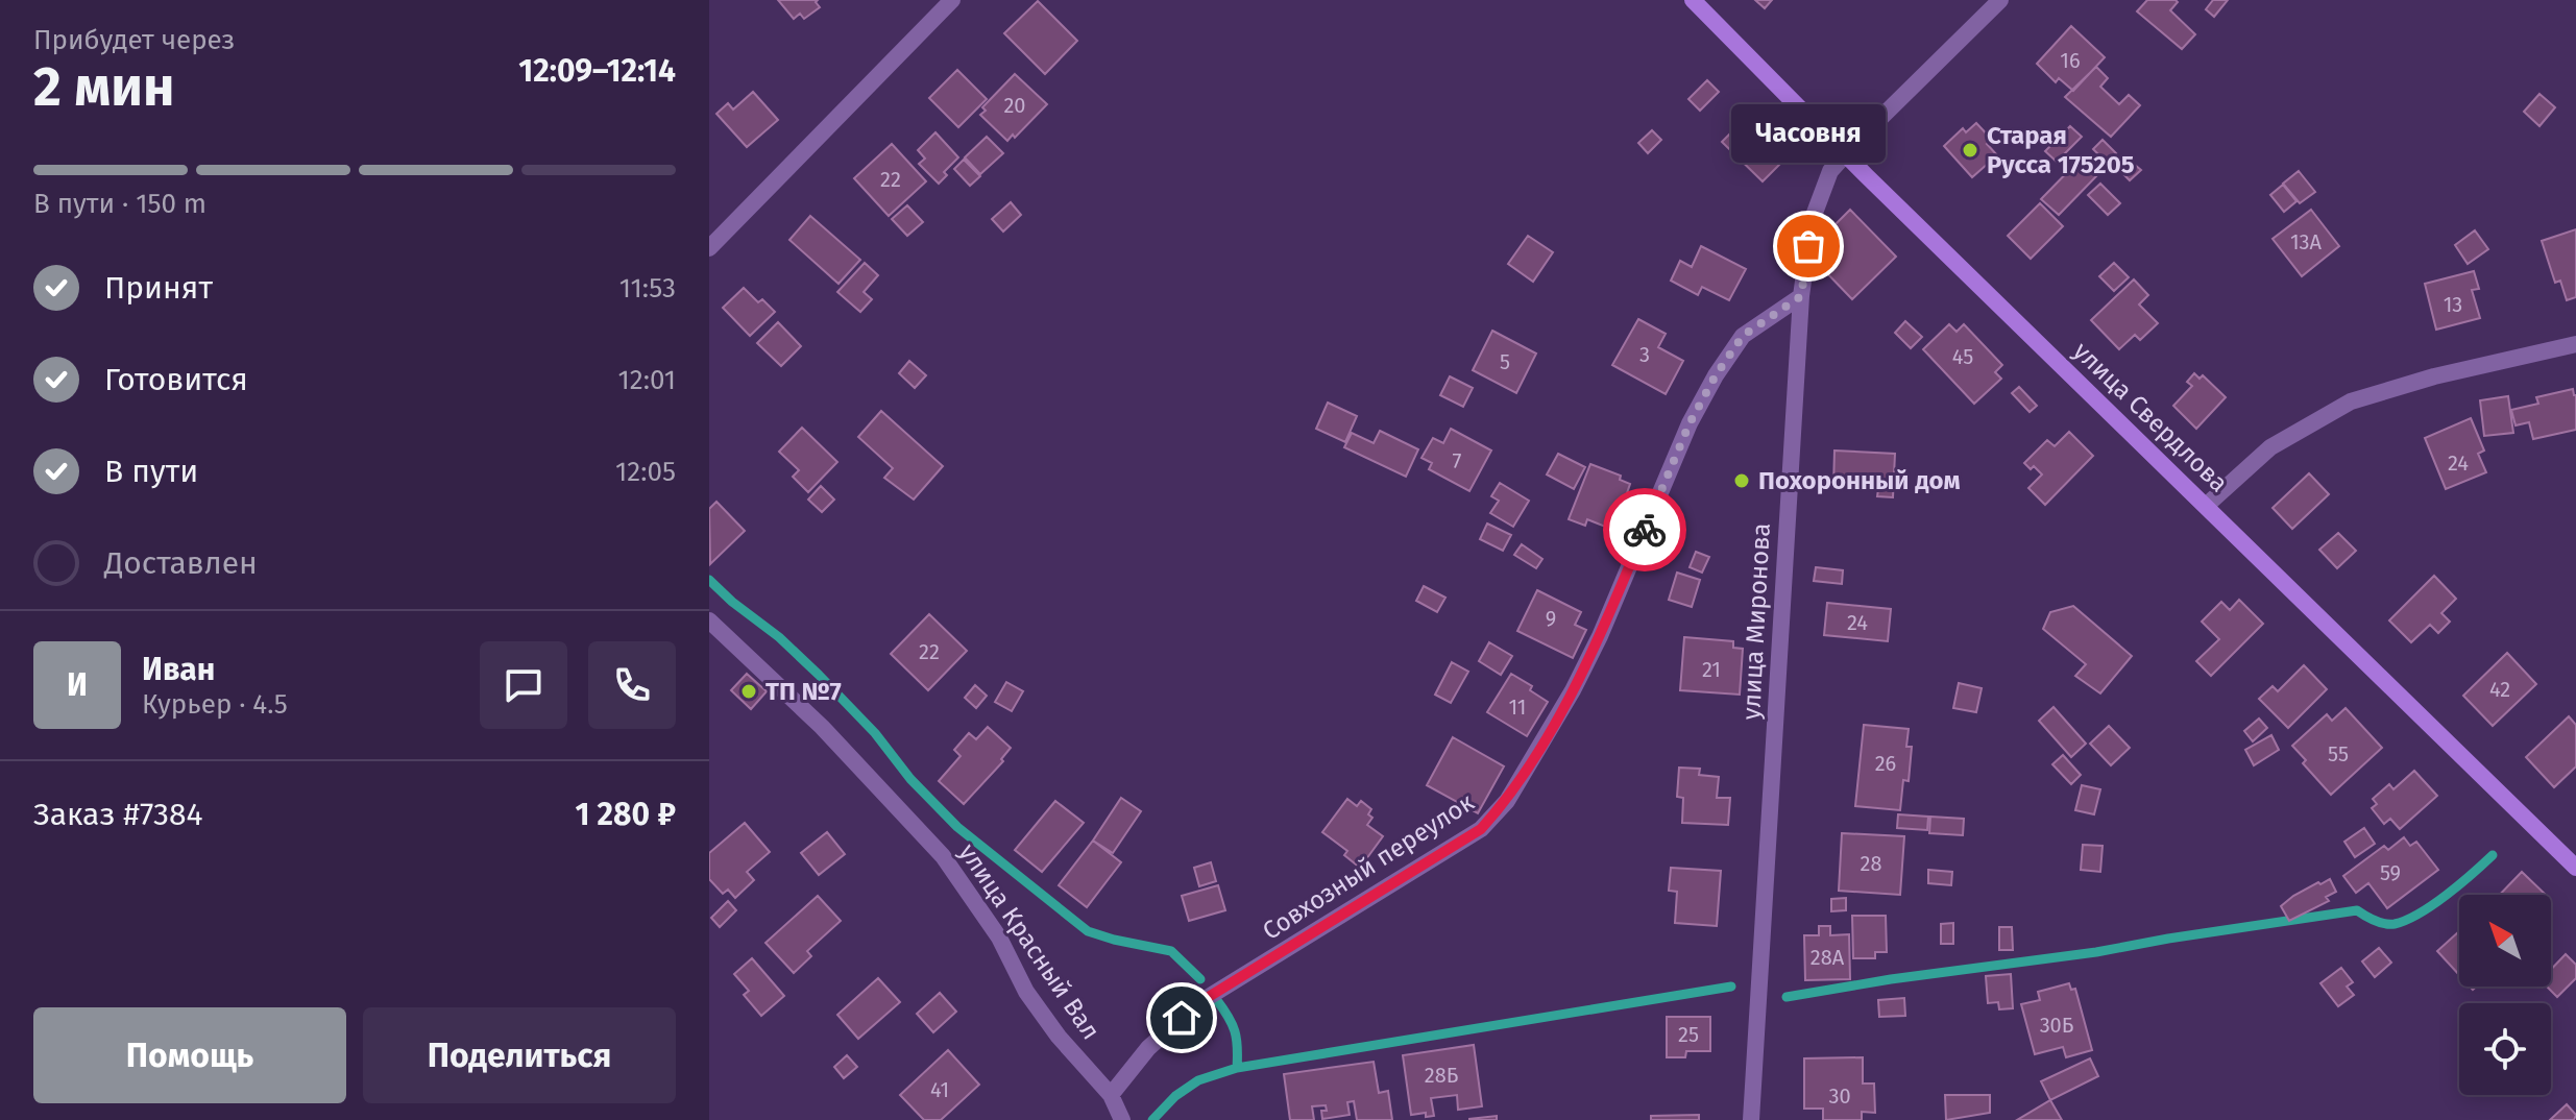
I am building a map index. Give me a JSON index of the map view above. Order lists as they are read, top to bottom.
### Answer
{
  "streets": {
    "street": [
      "улица Свердлова",
      "улица Миронова",
      "Совхозный переулок",
      "улица Красный Вал"
    ]
  },
  "crossings": [
    ["улица Свердлова", "улица Миронова"],
    ["улица Миронова", "Совхозный переулок"],
    ["Совхозный переулок", "улица Красный Вал"]
  ],
  "places": [
    "Старая Русса 175205",
    "Часовня",
    "Похоронный дом",
    "ТП №7"
  ],
  "house_numbers": [
    "16",
    "20",
    "22",
    "13А",
    "13",
    "3",
    "45",
    "5",
    "7",
    "24",
    "9",
    "24",
    "22",
    "21",
    "42",
    "11",
    "55",
    "26",
    "28",
    "59",
    "28А",
    "30Б",
    "25",
    "28Б",
    "41",
    "30"
  ],
  "north": "top left",
  "page": {
    "heading": ["2 мин", "Прибудет через", "12:09–12:14"],
    "panel": [
      "Иван",
      "Курьер · 4.5",
      "Заказ #7384",
      "1 280 ₽"
    ],
    "bubble": "Часовня",
    "bar": "В пути · 150 m",
    "list": [
      ["Принят", "11:53"],
      ["Готовится", "12:01"],
      ["В пути", "12:05"],
      "Доставлен"
    ],
    "round": "И",
    "buttons": ["Помощь", "Поделиться"]
  }
}
